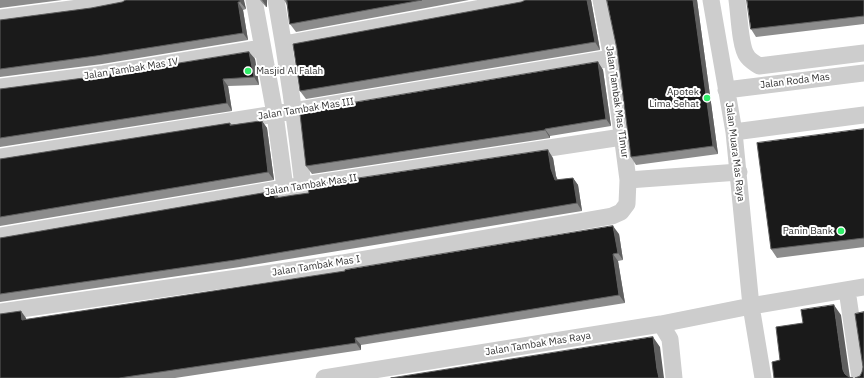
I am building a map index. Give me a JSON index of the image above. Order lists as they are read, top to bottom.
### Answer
{
  "streets": {
    "street": [
      "Jalan Tambak Mas IV",
      "Jalan Roda Mas",
      "Jalan Tambak Mas TImur",
      "Jalan Tambak Mas III",
      "Jalan Muara Mas Raya",
      "Jalan Tambak Mas II",
      "Jalan Tambak Mas I",
      "Jalan Tambak Mas Raya"
    ]
  },
  "crossings": [
    ["Jalan Roda Mas", "Jalan Muara Mas Raya"],
    ["Jalan Tambak Mas TImur", "Jalan Tambak Mas III"],
    ["Jalan Tambak Mas TImur", "Jalan Tambak Mas II"],
    ["Jalan Tambak Mas TImur", "Jalan Tambak Mas I"],
    ["Jalan Muara Mas Raya", "Jalan Tambak Mas Raya"]
  ],
  "places": ["Masjid Al Falah", "Apotek Lima Sehat", "Panin Bank"]
}
